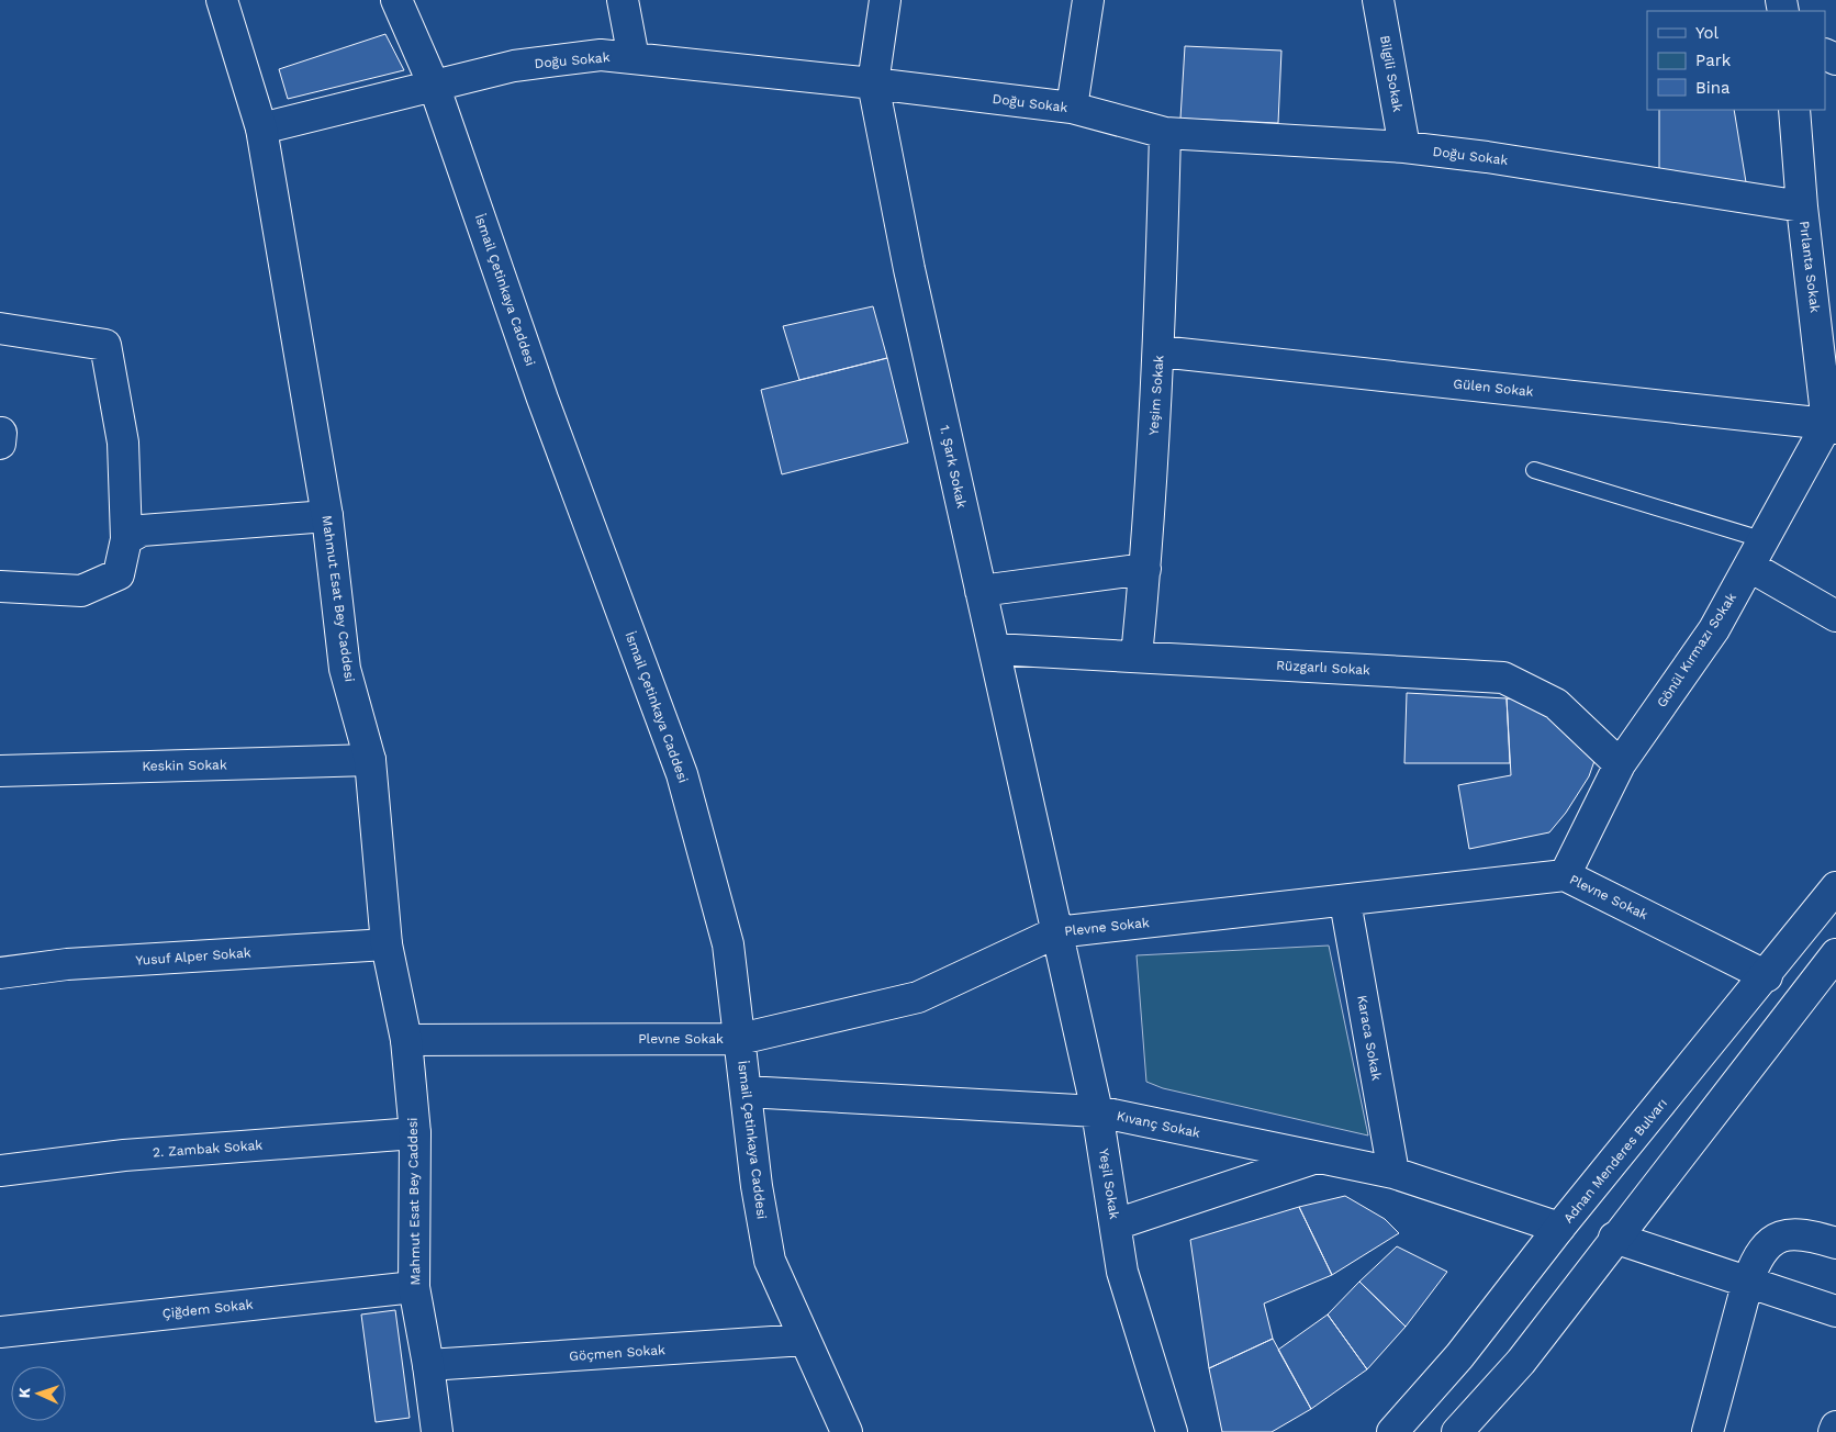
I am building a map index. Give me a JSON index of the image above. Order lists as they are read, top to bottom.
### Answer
{
  "streets": {
    "street": [
      "Doğu Sokak",
      "Bilgili Sokak",
      "Pırlanta Sokak",
      "İsmail Çetinkaya Caddesi",
      "Gülen Sokak",
      "Yeşim Sokak",
      "1. Şark Sokak",
      "Mahmut Esat Bey Caddesi",
      "Gönül Kırmazı Sokak",
      "Rüzgarlı Sokak",
      "Keskin Sokak",
      "Plevne Sokak",
      "Yusuf Alper Sokak",
      "Karaca Sokak",
      "Kıvanç Sokak",
      "2. Zambak Sokak",
      "Adnan Menderes Bulvarı",
      "Yeşil Sokak",
      "Çiğdem Sokak",
      "Göçmen Sokak"
    ]
  },
  "crossings": [
    ["Doğu Sokak", "Bilgili Sokak"],
    ["Doğu Sokak", "Pırlanta Sokak"],
    ["Doğu Sokak", "İsmail Çetinkaya Caddesi"],
    ["Doğu Sokak", "Yeşim Sokak"],
    ["Doğu Sokak", "1. Şark Sokak"],
    ["Doğu Sokak", "Mahmut Esat Bey Caddesi"],
    ["Pırlanta Sokak", "Gülen Sokak"],
    ["Pırlanta Sokak", "Gönül Kırmazı Sokak"],
    ["İsmail Çetinkaya Caddesi", "Plevne Sokak"],
    ["İsmail Çetinkaya Caddesi", "Kıvanç Sokak"],
    ["İsmail Çetinkaya Caddesi", "Göçmen Sokak"],
    ["Gülen Sokak", "Yeşim Sokak"],
    ["Gülen Sokak", "Gönül Kırmazı Sokak"],
    ["Yeşim Sokak", "Rüzgarlı Sokak"],
    ["1. Şark Sokak", "Rüzgarlı Sokak"],
    ["1. Şark Sokak", "Plevne Sokak"],
    ["1. Şark Sokak", "Yeşil Sokak"],
    ["Mahmut Esat Bey Caddesi", "Keskin Sokak"],
    ["Mahmut Esat Bey Caddesi", "Plevne Sokak"],
    ["Mahmut Esat Bey Caddesi", "Yusuf Alper Sokak"],
    ["Mahmut Esat Bey Caddesi", "2. Zambak Sokak"],
    ["Mahmut Esat Bey Caddesi", "Çiğdem Sokak"],
    ["Mahmut Esat Bey Caddesi", "Göçmen Sokak"],
    ["Gönül Kırmazı Sokak", "Rüzgarlı Sokak"],
    ["Gönül Kırmazı Sokak", "Plevne Sokak"],
    ["Plevne Sokak", "Karaca Sokak"],
    ["Plevne Sokak", "Adnan Menderes Bulvarı"],
    ["Plevne Sokak", "Yeşil Sokak"],
    ["Karaca Sokak", "Kıvanç Sokak"],
    ["Kıvanç Sokak", "Adnan Menderes Bulvarı"],
    ["Kıvanç Sokak", "Yeşil Sokak"]
  ],
  "legend": ["Yol", "Park", "Bina"],
  "north": "left"
}
